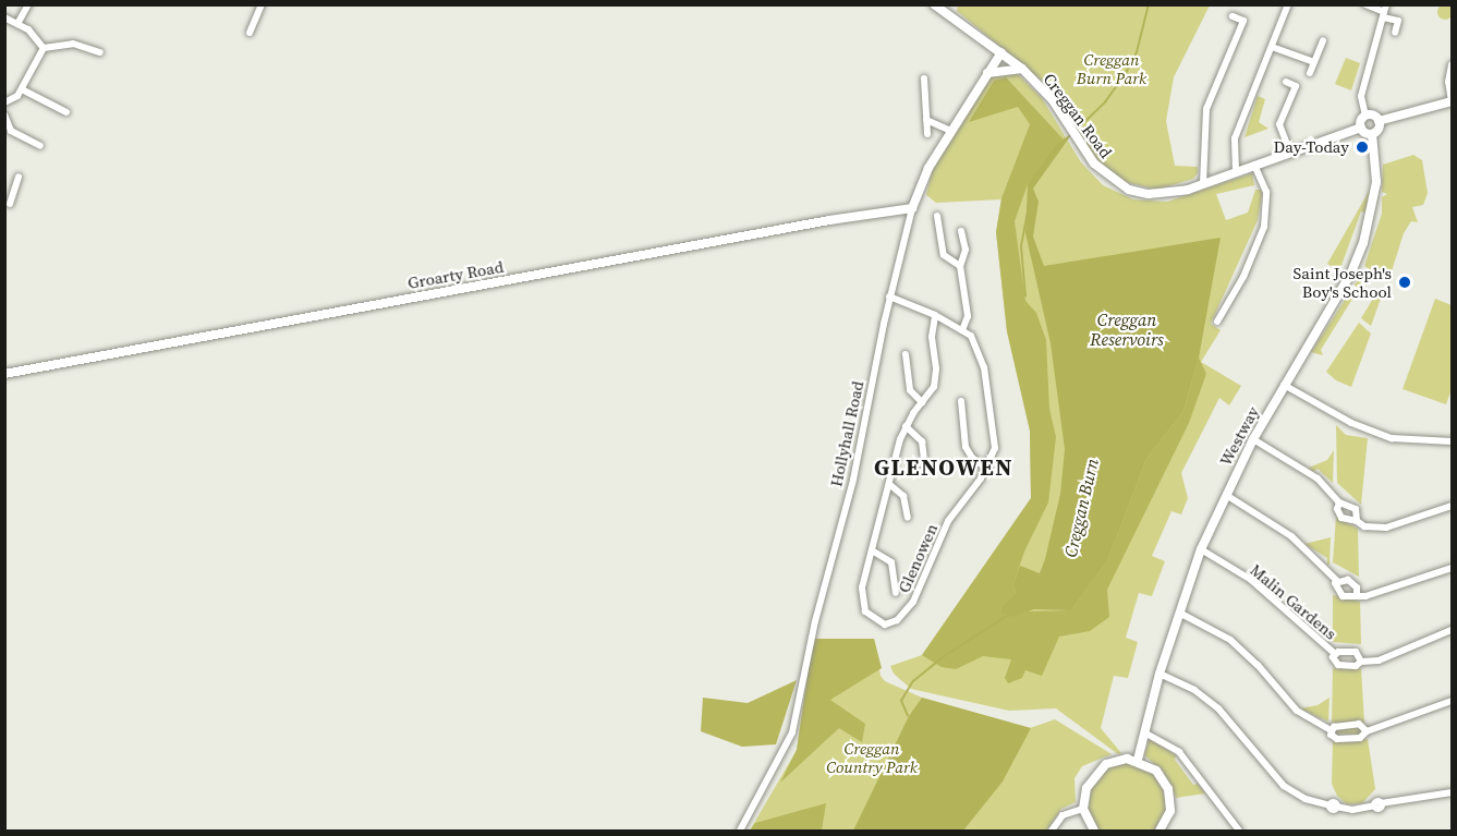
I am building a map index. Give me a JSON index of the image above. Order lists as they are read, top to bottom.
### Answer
{
  "streets": {
    "street": [
      "Creggan Road",
      "Groarty Road",
      "Hollyhall Road",
      "Westway",
      "Glenowen",
      "Malin Gardens"
    ]
  },
  "crossings": [
    ["Creggan Road", "Hollyhall Road"],
    ["Groarty Road", "Hollyhall Road"],
    ["Hollyhall Road", "Glenowen"],
    ["Westway", "Malin Gardens"]
  ],
  "districts": ["GLENOWEN"],
  "water": ["Creggan Reservoirs", "Creggan Burn"],
  "parks": ["Creggan Burn Park", "Creggan Country Park"],
  "places": ["Day-Today", "Saint Joseph's Boy's School"]
}
